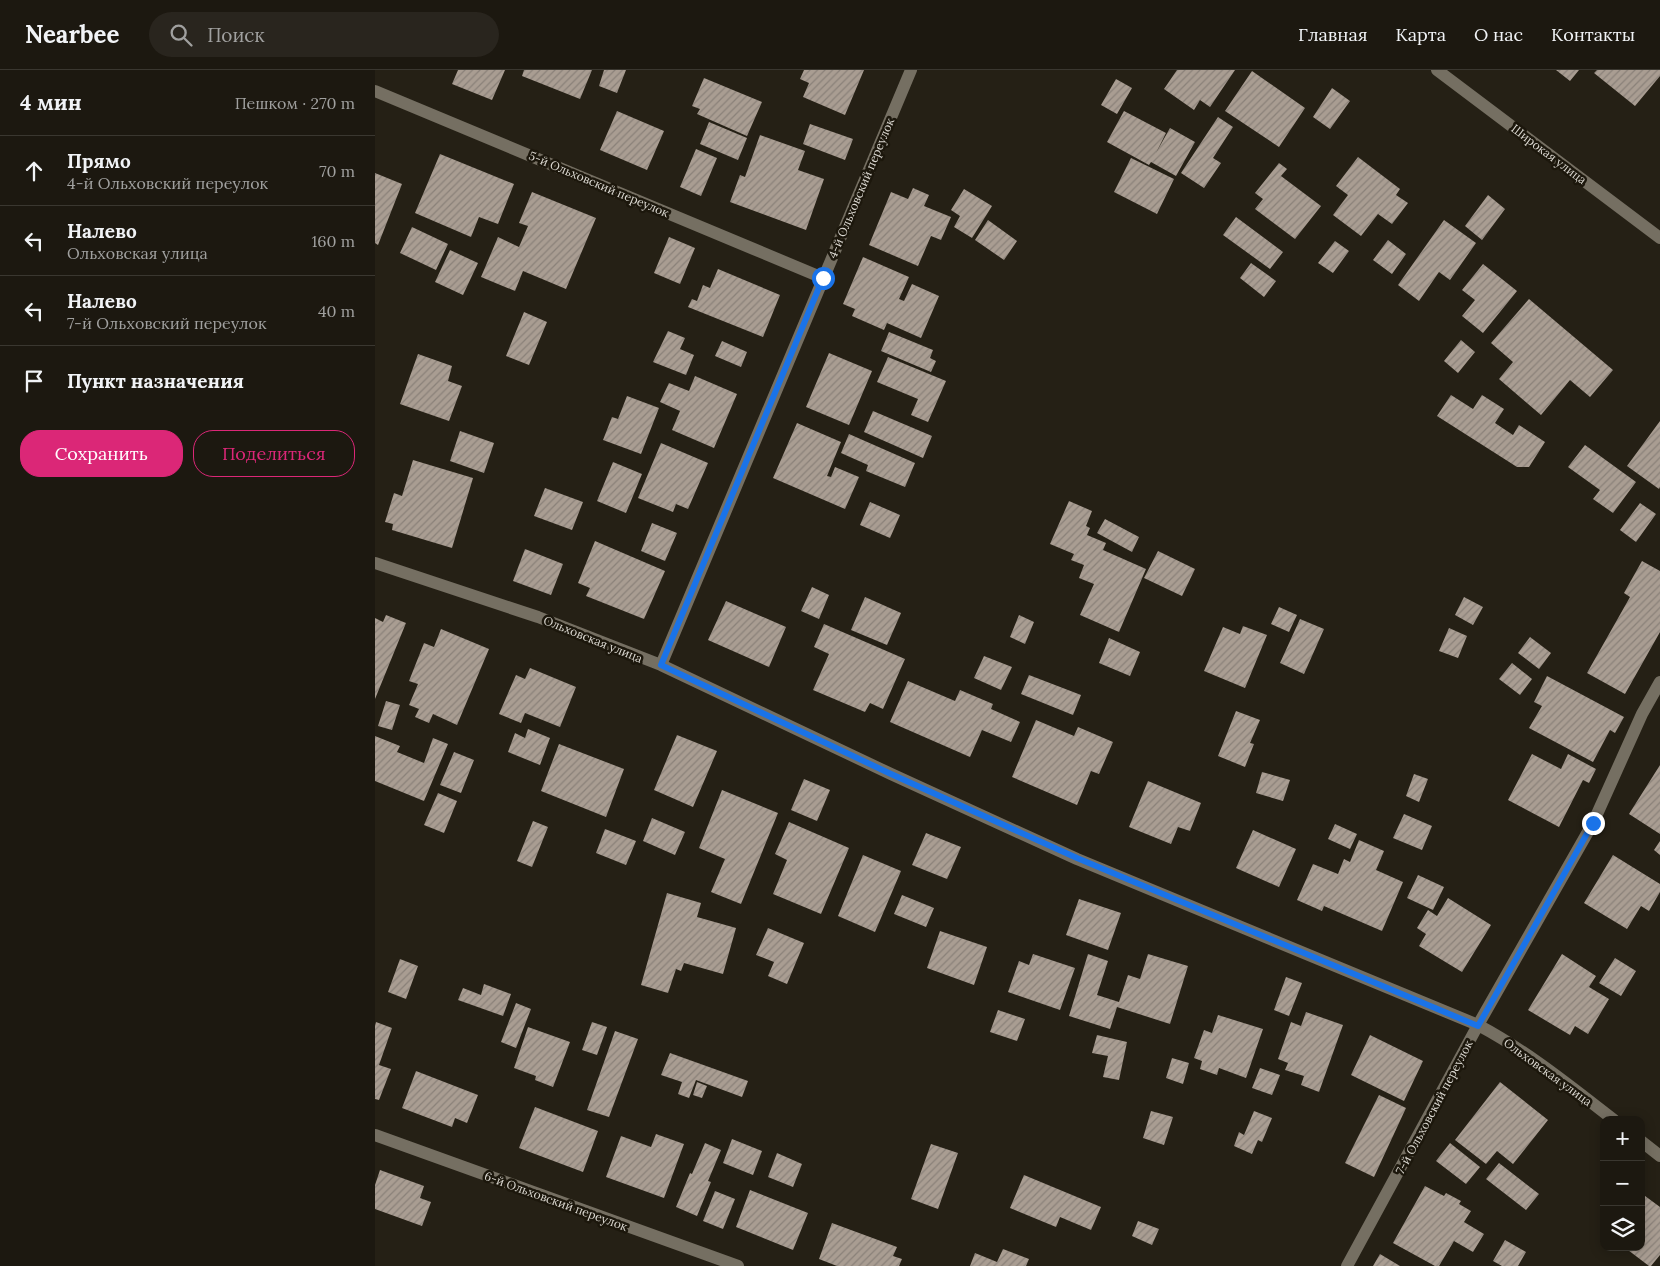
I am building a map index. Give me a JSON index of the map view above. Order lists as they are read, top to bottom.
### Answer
{
  "streets": {
    "street": [
      "Широкая улица",
      "5-й Ольховский переулок",
      "4-й Ольховский переулок",
      "Ольховская улица",
      "7-й Ольховский переулок",
      "6-й Ольховский переулок"
    ]
  },
  "crossings": [
    ["5-й Ольховский переулок", "4-й Ольховский переулок"],
    ["4-й Ольховский переулок", "Ольховская улица"],
    ["Ольховская улица", "7-й Ольховский переулок"]
  ],
  "page": {
    "header": "Nearbee",
    "search": "Поиск",
    "nav": [
      "Главная",
      "Карта",
      "О нас",
      "Контакты"
    ],
    "heading": ["4 мин", "Пешком · 270 m"],
    "list": [
      ["Прямо", "4-й Ольховский переулок", "70 m"],
      ["Налево", "Ольховская улица", "160 m"],
      ["Налево", "7-й Ольховский переулок", "40 m"],
      "Пункт назначения"
    ],
    "buttons": ["Сохранить", "Поделиться"],
    "map_buttons": ["+", "−"]
  }
}
